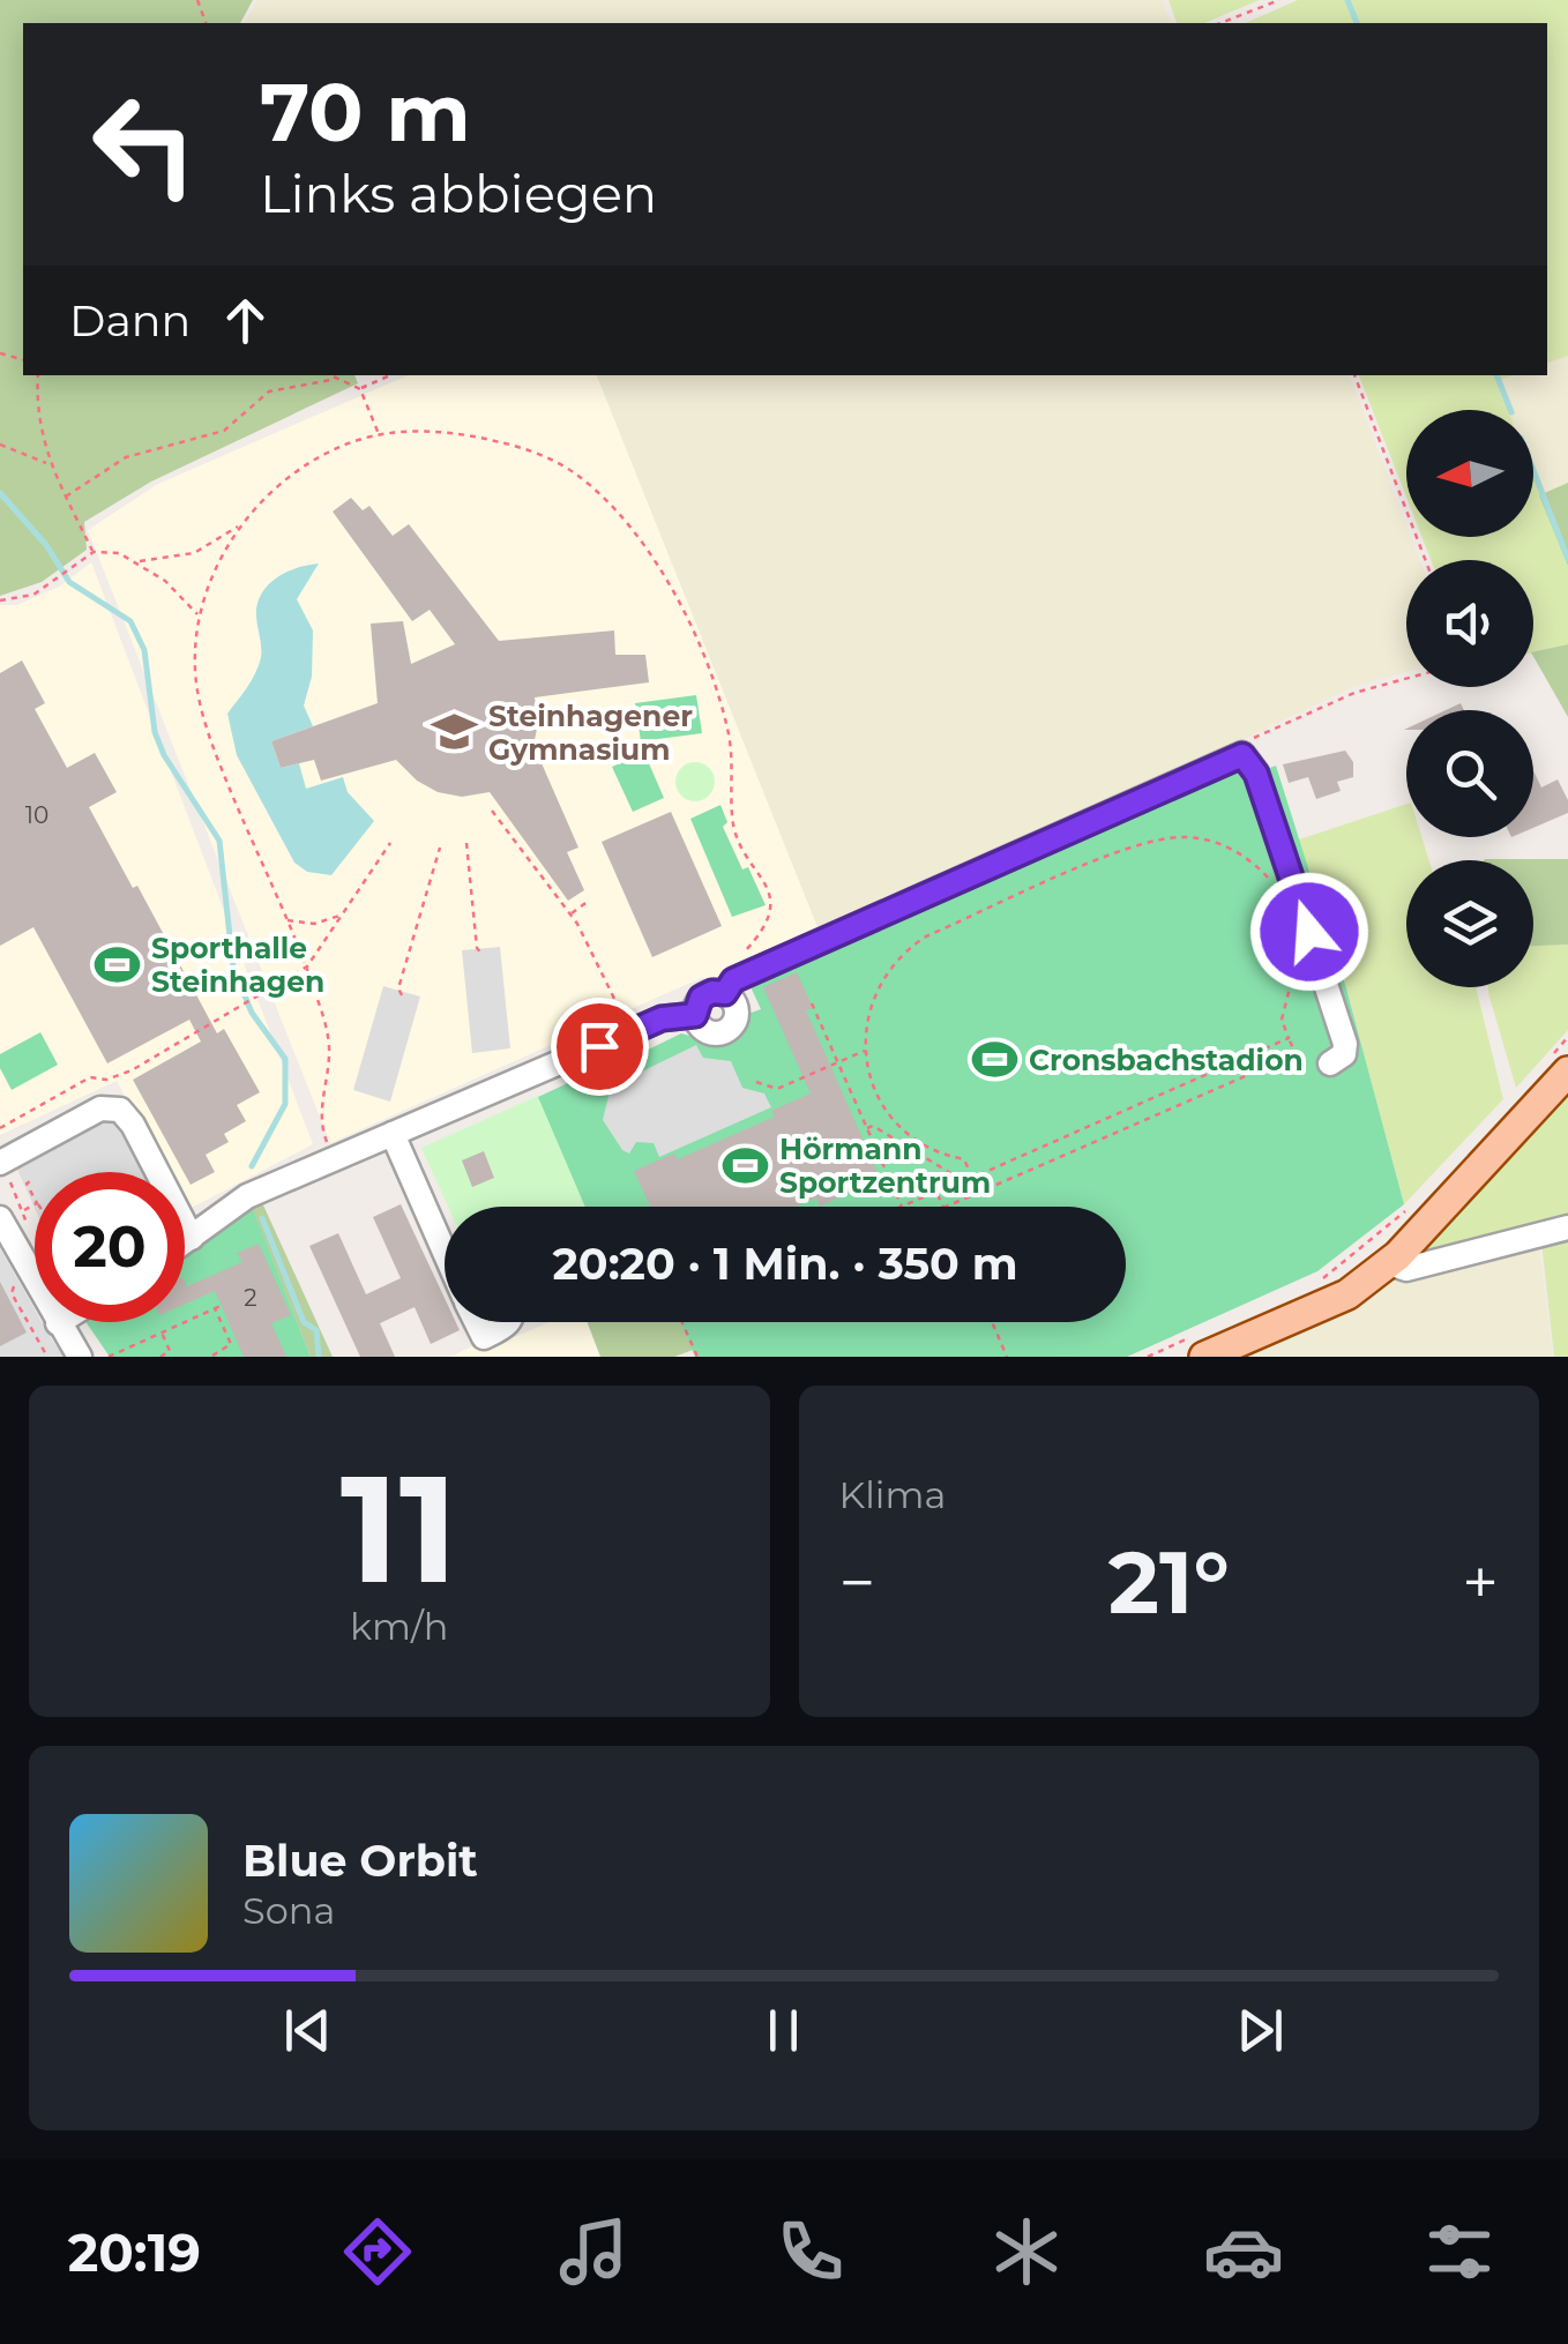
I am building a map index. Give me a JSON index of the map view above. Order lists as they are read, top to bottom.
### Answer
{
  "places": {
    "school or university": ["Steinhagener Gymnasium"],
    "sports": ["Sporthalle Steinhagen", "Cronsbachstadion", "Hörmann Sportzentrum"]
  },
  "house_numbers": ["10", "2"],
  "north": "left",
  "page": {
    "turn": ["70 m", "Links abbiegen"],
    "then": "Dann",
    "limit": "20",
    "trip": "20:20 · 1 Min. · 350 m",
    "tile": [
      ["11", "km/h"],
      "Klima"
    ],
    "heat": ["−", "21°", "+"],
    "song": ["Blue Orbit", "Sona"],
    "tabs": "20:19"
  }
}
